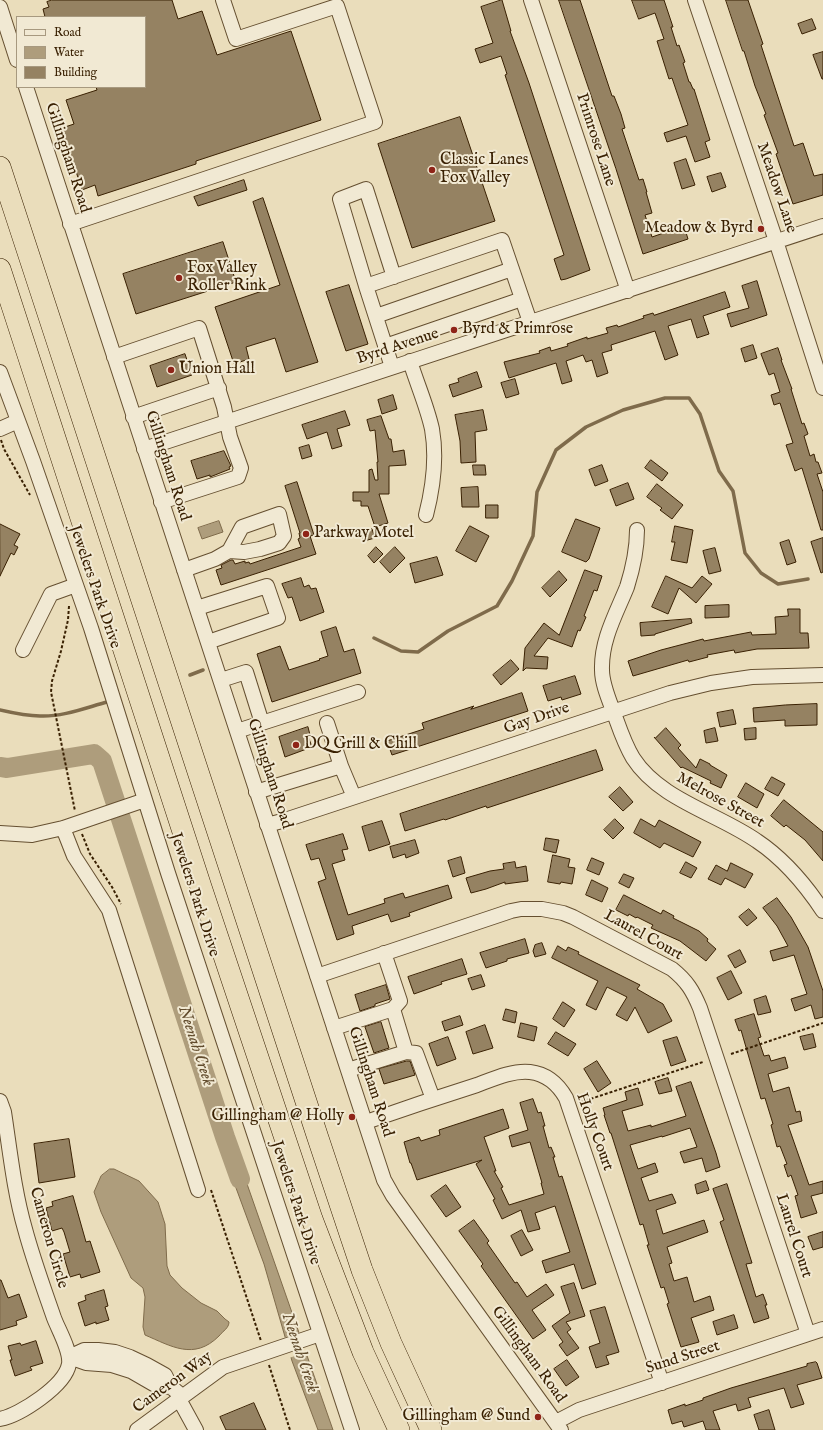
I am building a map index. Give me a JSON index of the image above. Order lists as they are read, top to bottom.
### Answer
{
  "streets": {
    "street": [
      "Primrose Lane",
      "Gillingham Road",
      "Meadow Lane",
      "Byrd Avenue",
      "Jewelers Park Drive",
      "Gay Drive",
      "Melrose Street",
      "Laurel Court",
      "Holly Court",
      "Cameron Circle",
      "Sund Street",
      "Cameron Way"
    ]
  },
  "crossings": [
    ["Primrose Lane", "Byrd Avenue"],
    ["Gillingham Road", "Byrd Avenue"],
    ["Gillingham Road", "Gay Drive"],
    ["Gillingham Road", "Laurel Court"],
    ["Gillingham Road", "Holly Court"],
    ["Gillingham Road", "Sund Street"],
    ["Meadow Lane", "Byrd Avenue"],
    ["Jewelers Park Drive", "Cameron Way"],
    ["Gay Drive", "Melrose Street"],
    ["Laurel Court", "Sund Street"],
    ["Holly Court", "Sund Street"]
  ],
  "water": ["Neenah Creek"],
  "places": [
    "Classic Lanes Fox Valley",
    "Meadow & Byrd",
    "Fox Valley Roller Rink",
    "Byrd & Primrose",
    "Union Hall",
    "Parkway Motel",
    "DQ Grill & Chill",
    "Gillingham @ Holly",
    "Gillingham @ Sund"
  ],
  "legend": ["Road", "Water", "Building"]
}
